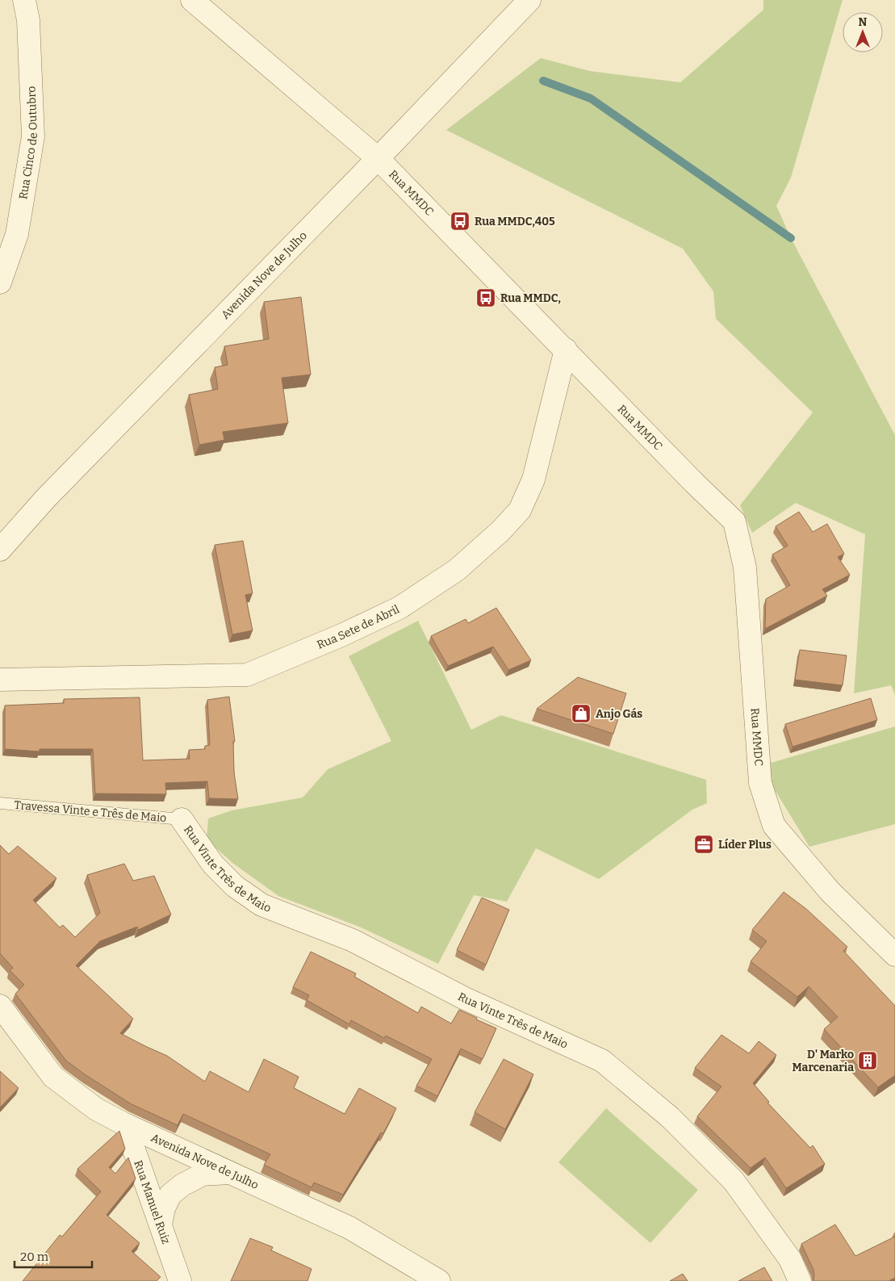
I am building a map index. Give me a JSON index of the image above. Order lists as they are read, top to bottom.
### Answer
{
  "streets": {
    "street": [
      "Rua Cinco de Outubro",
      "Rua MMDC",
      "Avenida Nove de Julho",
      "Rua Sete de Abril",
      "Rua Vinte Três de Maio",
      "Rua Manuel Ruiz"
    ],
    "lane": ["Travessa Vinte e Três de Maio"]
  },
  "crossings": [
    ["Rua MMDC", "Avenida Nove de Julho"],
    ["Rua MMDC", "Rua Sete de Abril"],
    ["Avenida Nove de Julho", "Rua Manuel Ruiz"],
    ["Travessa Vinte e Três de Maio", "Rua Vinte Três de Maio"]
  ],
  "places": {
    "bus stop": ["Rua MMDC,405", "Rua MMDC,"],
    "shop": ["Anjo Gás"],
    "office": ["Líder Plus"],
    "building": ["D' Marko Marcenaria"]
  },
  "scale_bar": "20 m",
  "north": "top"
}
